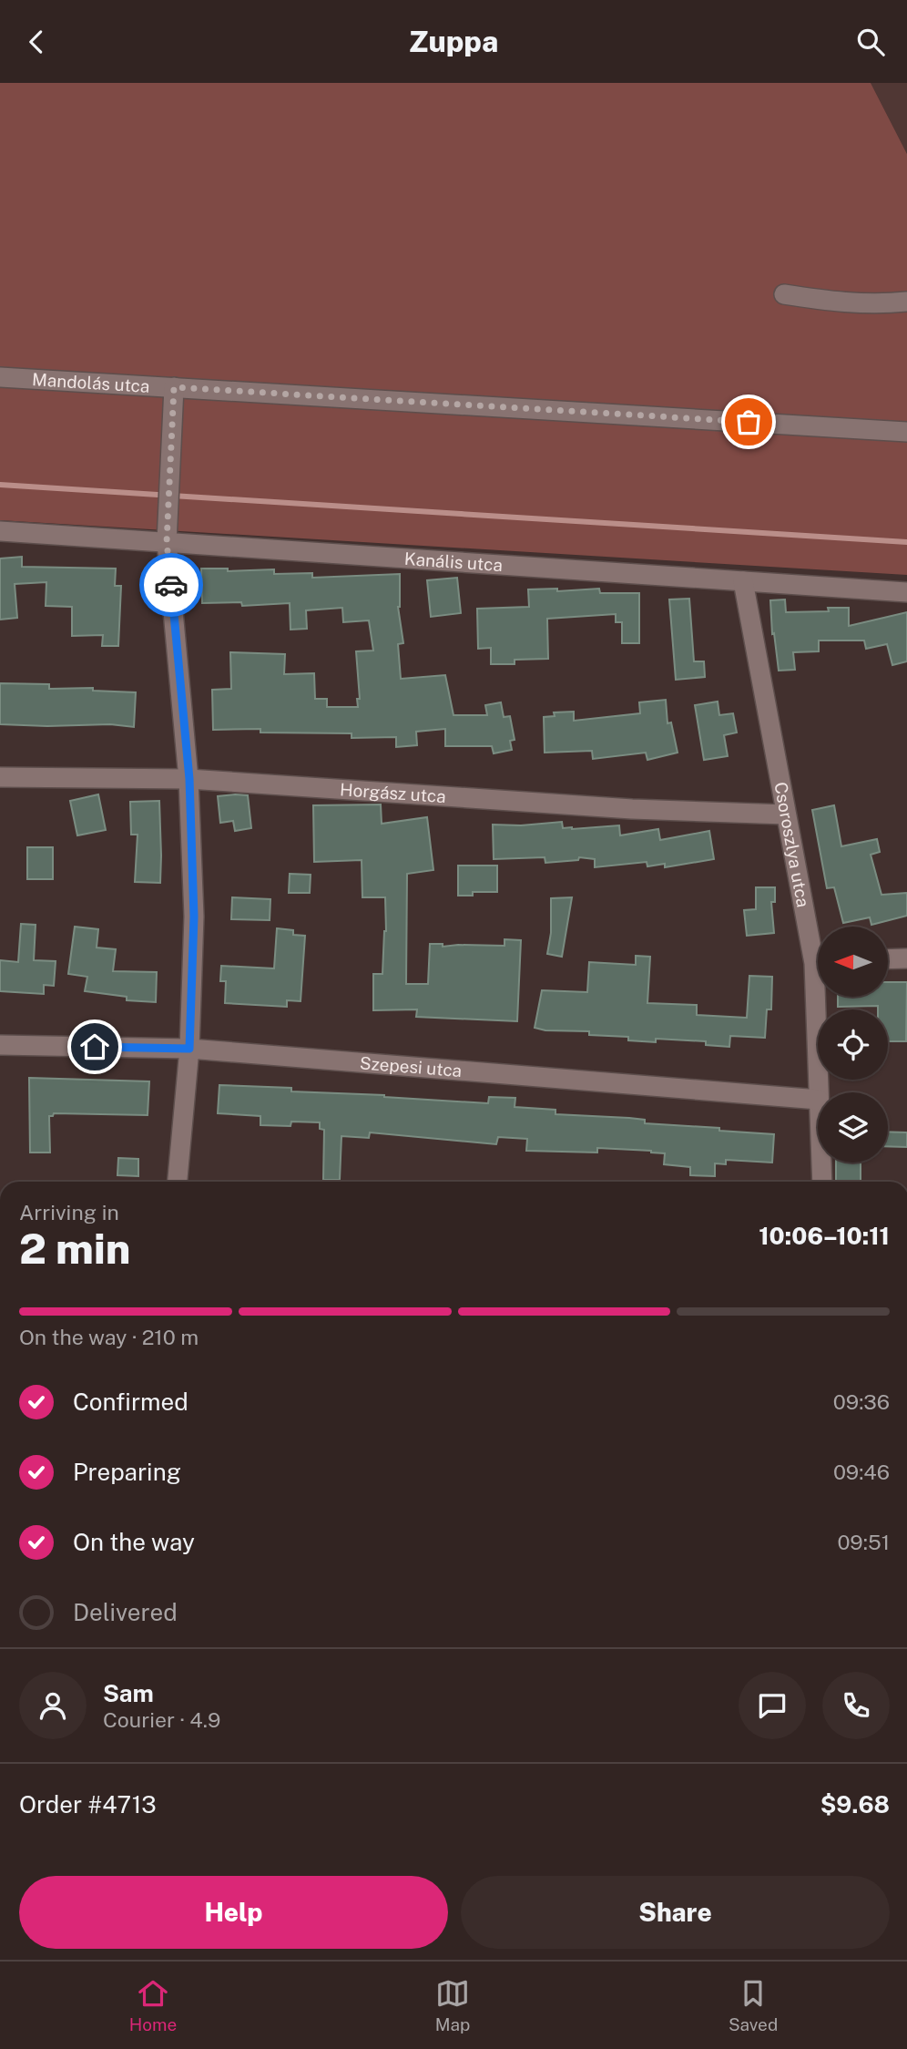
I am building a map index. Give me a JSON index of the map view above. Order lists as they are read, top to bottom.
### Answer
{
  "streets": {
    "street": [
      "Mandolás utca",
      "Kanális utca",
      "Horgász utca",
      "Csoroszlya utca",
      "Szepesi utca"
    ]
  },
  "crossings": [
    ["Kanális utca", "Csoroszlya utca"],
    ["Horgász utca", "Csoroszlya utca"]
  ],
  "north": "left",
  "page": {
    "header": "Zuppa",
    "heading": ["2 min", "Arriving in", "10:06–10:11"],
    "panel": [
      "Sam",
      "Courier · 4.9",
      "Order #4713",
      "$9.68"
    ],
    "bar": "On the way · 210 m",
    "list": [
      ["Confirmed", "09:36"],
      ["Preparing", "09:46"],
      ["On the way", "09:51"],
      "Delivered"
    ],
    "buttons": ["Help", "Share"],
    "tabs": ["Home", "Map", "Saved"]
  }
}
